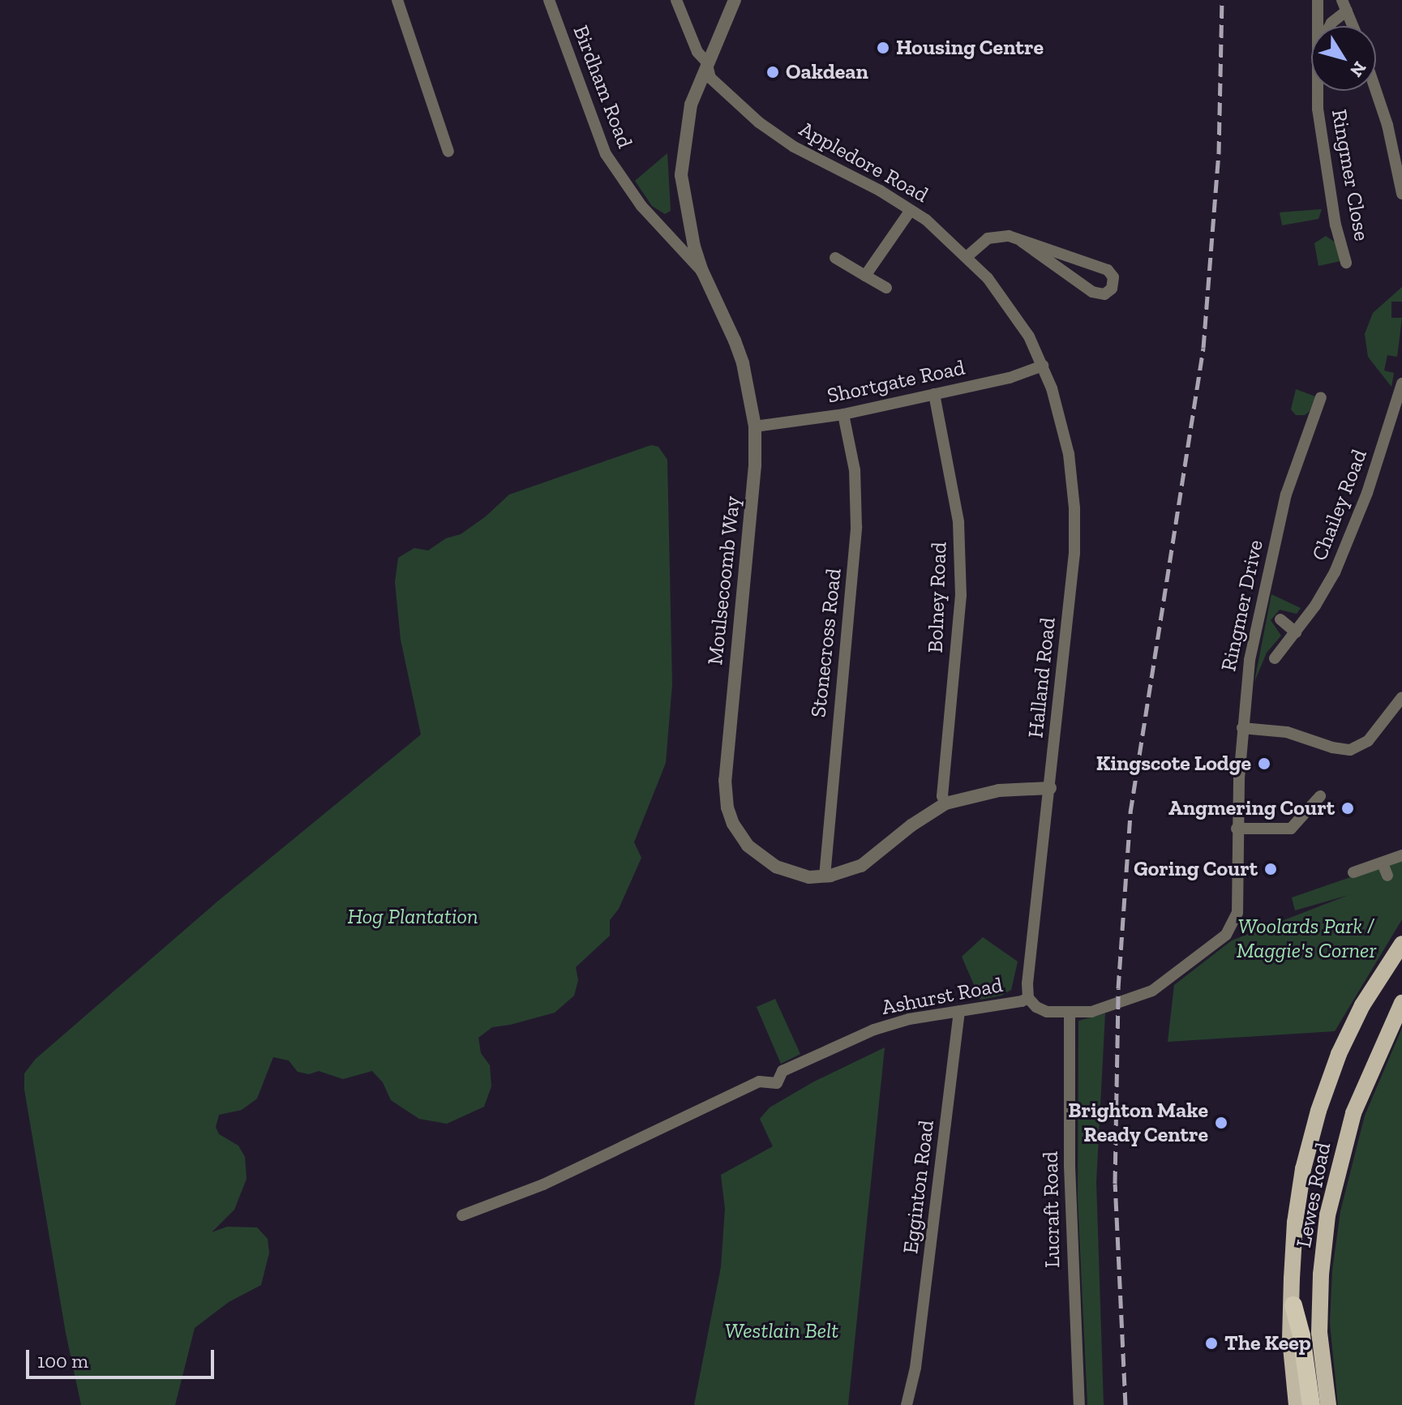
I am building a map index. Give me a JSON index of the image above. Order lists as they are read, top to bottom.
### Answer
{
  "streets": {
    "main road": ["Lewes Road"],
    "street": [
      "Birdham Road",
      "Appledore Road",
      "Ringmer Close",
      "Shortgate Road",
      "Chailey Road",
      "Moulsecoomb Way",
      "Bolney Road",
      "Ringmer Drive",
      "Stonecross Road",
      "Halland Road",
      "Ashurst Road",
      "Egginton Road",
      "Lucraft Road"
    ]
  },
  "crossings": [
    ["Birdham Road", "Moulsecoomb Way"],
    ["Appledore Road", "Shortgate Road"],
    ["Appledore Road", "Moulsecoomb Way"],
    ["Appledore Road", "Halland Road"],
    ["Shortgate Road", "Moulsecoomb Way"],
    ["Shortgate Road", "Bolney Road"],
    ["Shortgate Road", "Stonecross Road"],
    ["Shortgate Road", "Halland Road"],
    ["Moulsecoomb Way", "Bolney Road"],
    ["Moulsecoomb Way", "Stonecross Road"],
    ["Moulsecoomb Way", "Halland Road"],
    ["Ringmer Drive", "Ashurst Road"],
    ["Halland Road", "Ashurst Road"],
    ["Ashurst Road", "Egginton Road"],
    ["Ashurst Road", "Lucraft Road"]
  ],
  "parks": ["Hog Plantation", "Woolards Park / Maggie's Corner", "Westlain Belt"],
  "places": [
    "Housing Centre",
    "Oakdean",
    "Kingscote Lodge",
    "Angmering Court",
    "Goring Court",
    "Brighton Make Ready Centre",
    "The Keep"
  ],
  "scale_bar": "100 m",
  "north": "bottom right"
}
